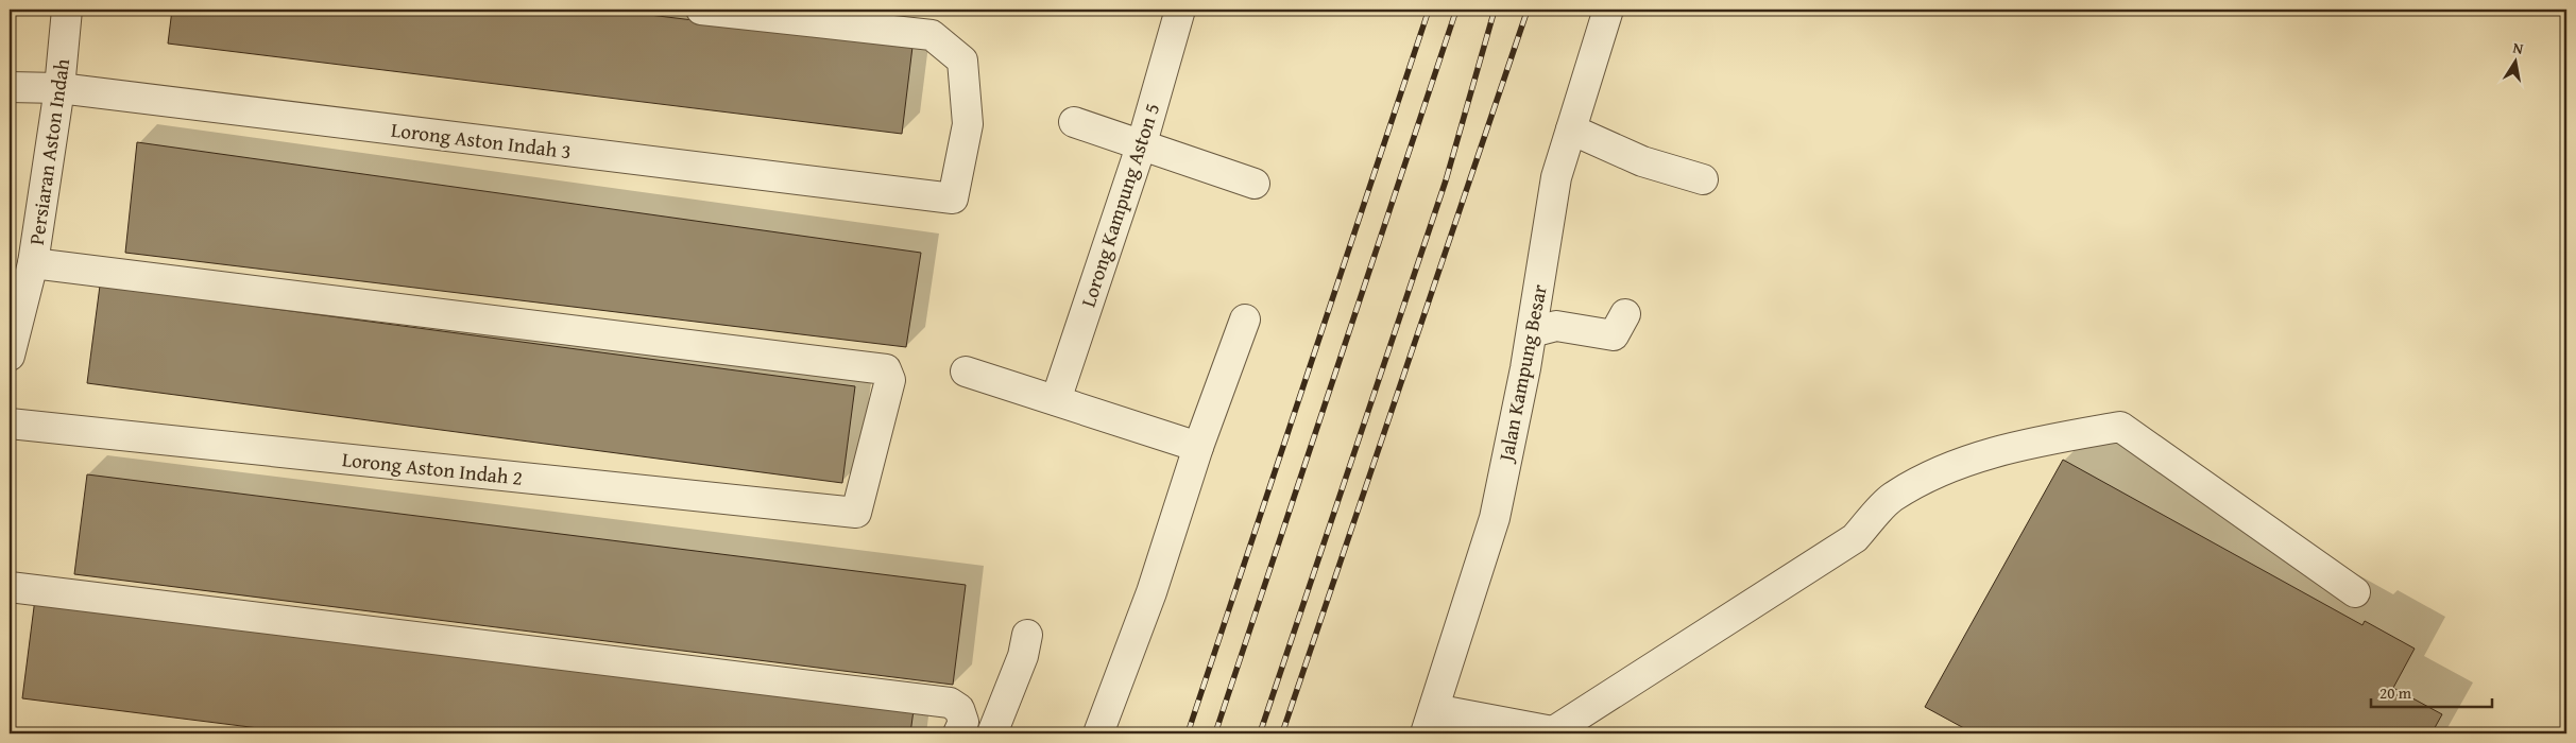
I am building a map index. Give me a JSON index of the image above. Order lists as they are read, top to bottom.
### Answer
{
  "streets": {
    "street": [
      "Lorong Aston Indah 3",
      "Persiaran Aston Indah",
      "Lorong Kampung Aston 5",
      "Jalan Kampung Besar",
      "Lorong Aston Indah 2"
    ]
  },
  "crossings": [
    ["Lorong Aston Indah 3", "Persiaran Aston Indah"],
    ["Persiaran Aston Indah", "Lorong Aston Indah 2"]
  ],
  "scale_bar": "20 m",
  "north": "top"
}
